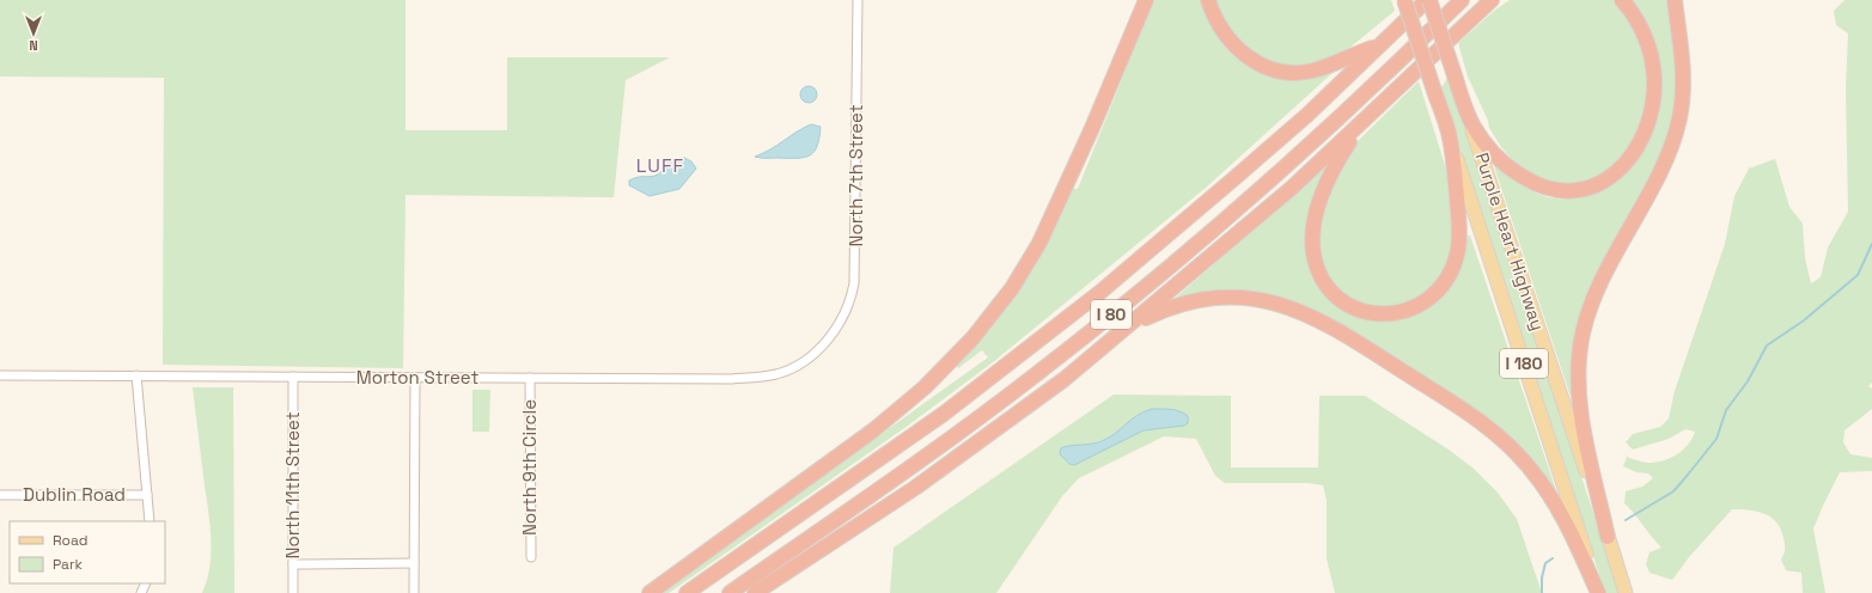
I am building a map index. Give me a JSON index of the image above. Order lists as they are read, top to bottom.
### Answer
{
  "streets": {
    "highway": ["I 80", "I 180"],
    "main road": ["Purple Heart Highway"],
    "street": [
      "North 7th Street",
      "Morton Street",
      "North 9th Circle",
      "North 11th Street",
      "Dublin Road"
    ]
  },
  "crossings": [
    ["North 7th Street", "Morton Street"],
    ["Purple Heart Highway", "I 180"],
    ["I 80", "I 180"],
    ["Morton Street", "North 9th Circle"],
    ["Morton Street", "North 11th Street"]
  ],
  "districts": ["LUFF"],
  "legend": ["Road", "Park"],
  "north": "bottom"
}
